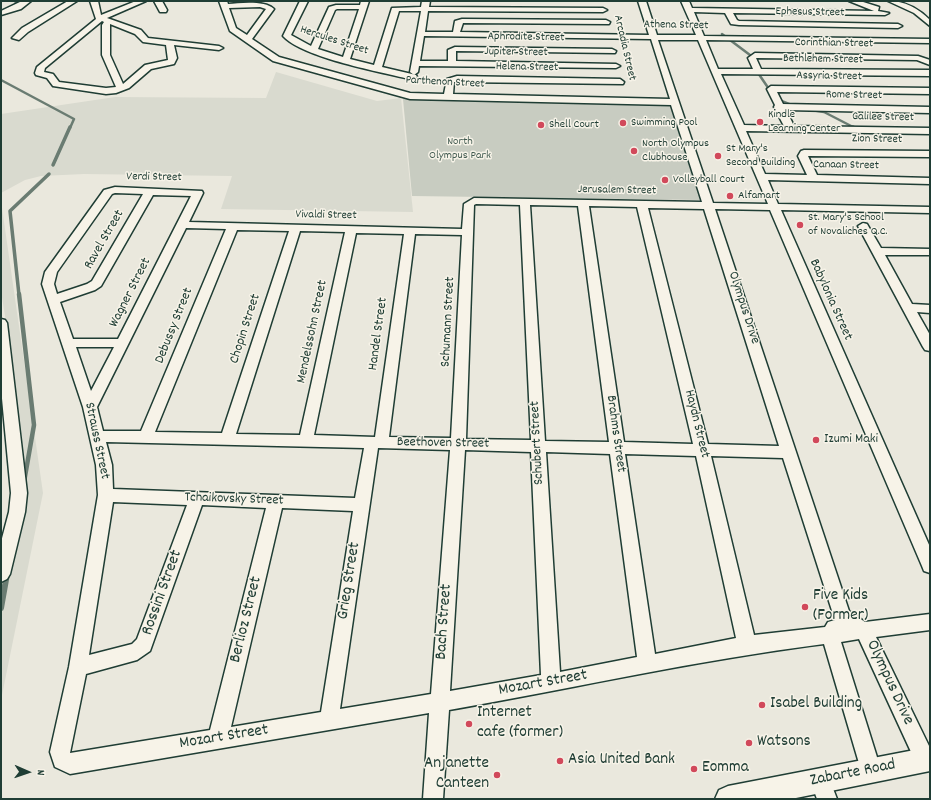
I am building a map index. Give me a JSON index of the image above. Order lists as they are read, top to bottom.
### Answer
{
  "streets": {
    "main road": ["Zabarte Road"],
    "street": [
      "Ephesus Street",
      "Athena Street",
      "Aphrodite Street",
      "Hercules Street",
      "Corinthian Street",
      "Arcadia Street",
      "Jupiter Street",
      "Bethlehem Street",
      "Helena Street",
      "Assyria Street",
      "Parthenon Street",
      "Rome Street",
      "Galilee Street",
      "Zion Street",
      "Canaan Street",
      "Verdi Street",
      "Jerusalem Street",
      "Vivaldi Street",
      "Ravel Street",
      "Wagner Street",
      "Babylonia Street",
      "Olympus Drive",
      "Schumann Street",
      "Debussy Street",
      "Chopin Street",
      "Mendelssohn Street",
      "Handel Street",
      "Haydn Street",
      "Brahms Street",
      "Strauss Street",
      "Schubert Street",
      "Beethoven Street",
      "Tchaikovsky Street",
      "Grieg Street",
      "Rossini Street",
      "Berlioz Street",
      "Bach Street",
      "Mozart Street"
    ]
  },
  "crossings": [
    ["Athena Street", "Arcadia Street"],
    ["Athena Street", "Babylonia Street"],
    ["Athena Street", "Olympus Drive"],
    ["Aphrodite Street", "Arcadia Street"],
    ["Aphrodite Street", "Jupiter Street"],
    ["Hercules Street", "Parthenon Street"],
    ["Corinthian Street", "Bethlehem Street"],
    ["Arcadia Street", "Jupiter Street"],
    ["Arcadia Street", "Helena Street"],
    ["Arcadia Street", "Parthenon Street"],
    ["Bethlehem Street", "Babylonia Street"],
    ["Helena Street", "Parthenon Street"],
    ["Assyria Street", "Rome Street"],
    ["Assyria Street", "Galilee Street"],
    ["Parthenon Street", "Olympus Drive"],
    ["Galilee Street", "Babylonia Street"],
    ["Zion Street", "Canaan Street"],
    ["Canaan Street", "Babylonia Street"],
    ["Verdi Street", "Ravel Street"],
    ["Verdi Street", "Wagner Street"],
    ["Verdi Street", "Strauss Street"],
    ["Jerusalem Street", "Babylonia Street"],
    ["Jerusalem Street", "Olympus Drive"],
    ["Jerusalem Street", "Schumann Street"],
    ["Jerusalem Street", "Haydn Street"],
    ["Jerusalem Street", "Brahms Street"],
    ["Jerusalem Street", "Schubert Street"],
    ["Vivaldi Street", "Wagner Street"],
    ["Vivaldi Street", "Schumann Street"],
    ["Vivaldi Street", "Debussy Street"],
    ["Vivaldi Street", "Chopin Street"],
    ["Vivaldi Street", "Mendelssohn Street"],
    ["Vivaldi Street", "Handel Street"],
    ["Ravel Street", "Strauss Street"],
    ["Wagner Street", "Strauss Street"],
    ["Olympus Drive", "Beethoven Street"],
    ["Olympus Drive", "Mozart Street"],
    ["Olympus Drive", "Zabarte Road"],
    ["Schumann Street", "Beethoven Street"],
    ["Schumann Street", "Bach Street"],
    ["Debussy Street", "Beethoven Street"],
    ["Chopin Street", "Beethoven Street"],
    ["Mendelssohn Street", "Beethoven Street"],
    ["Handel Street", "Beethoven Street"],
    ["Handel Street", "Grieg Street"],
    ["Haydn Street", "Beethoven Street"],
    ["Haydn Street", "Mozart Street"],
    ["Brahms Street", "Beethoven Street"],
    ["Brahms Street", "Mozart Street"],
    ["Strauss Street", "Beethoven Street"],
    ["Strauss Street", "Tchaikovsky Street"],
    ["Strauss Street", "Rossini Street"],
    ["Strauss Street", "Mozart Street"],
    ["Schubert Street", "Beethoven Street"],
    ["Schubert Street", "Mozart Street"],
    ["Beethoven Street", "Grieg Street"],
    ["Beethoven Street", "Bach Street"],
    ["Tchaikovsky Street", "Grieg Street"],
    ["Tchaikovsky Street", "Rossini Street"],
    ["Tchaikovsky Street", "Berlioz Street"],
    ["Grieg Street", "Mozart Street"],
    ["Berlioz Street", "Mozart Street"],
    ["Bach Street", "Mozart Street"]
  ],
  "parks": ["North Olympus Park"],
  "places": [
    "Kindle Learning Center",
    "Swimming Pool",
    "Shell Court",
    "North Olympus Clubhouse",
    "St Mary's Second Building",
    "Volleyball Court",
    "Alfamart",
    "St. Mary's School of Novaliches Q.C.",
    "Izumi Maki",
    "Five Kids (Former)",
    "Isabel Building",
    "Internet cafe (former)",
    "Watsons",
    "Asia United Bank",
    "Eomma",
    "Anjanette Canteen"
  ],
  "north": "right"
}
